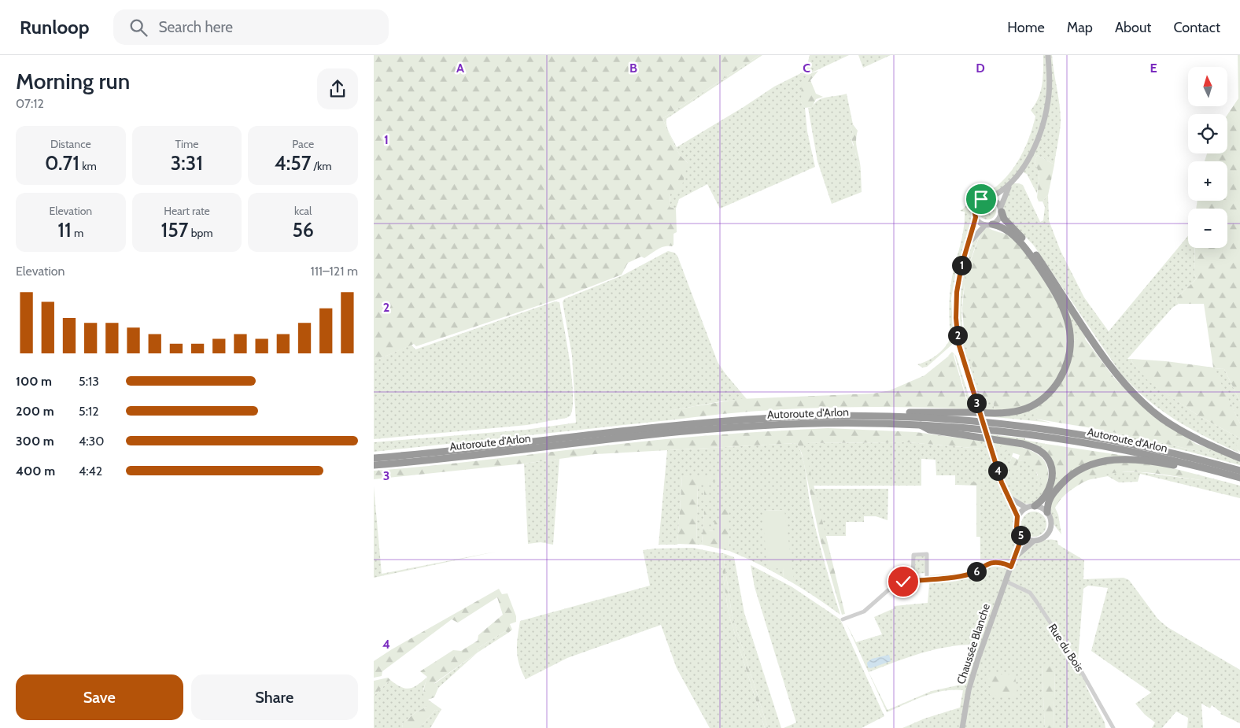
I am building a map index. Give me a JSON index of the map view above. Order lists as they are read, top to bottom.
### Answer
{
  "streets": {
    "highway": ["Autoroute d'Arlon"],
    "main road": ["Chaussée Blanche"],
    "street": ["Rue du Bois"]
  },
  "crossings": [
    ["Chaussée Blanche", "Rue du Bois"]
  ],
  "north": "top",
  "page": {
    "header": "Runloop",
    "search": "Search here",
    "nav": [
      "Home",
      "Map",
      "About",
      "Contact"
    ],
    "heading": ["Morning run", "07:12"],
    "map_buttons": ["+", "−"],
    "stats": [
      ["Distance", "0.71 km"],
      ["Time", "3:31"],
      ["Pace", "4:57 /km"],
      ["Elevation", "11 m"],
      ["Heart rate", "157 bpm"],
      ["kcal", "56"]
    ],
    "chart": ["Elevation", "111–121 m"],
    "pins": [
      "1",
      "2",
      "3",
      "4",
      "5",
      "6"
    ],
    "list": [
      {
        "name": "100 m",
        "note": "5:13"
      },
      {
        "name": "200 m",
        "note": "5:12"
      },
      {
        "name": "300 m",
        "note": "4:30"
      },
      {
        "name": "400 m",
        "note": "4:42"
      }
    ],
    "buttons": ["Save", "Share"]
  },
  "grid": {
    "columns": [
      "A",
      "B",
      "C",
      "D",
      "E"
    ],
    "rows": [
      "1",
      "2",
      "3",
      "4"
    ]
  }
}
